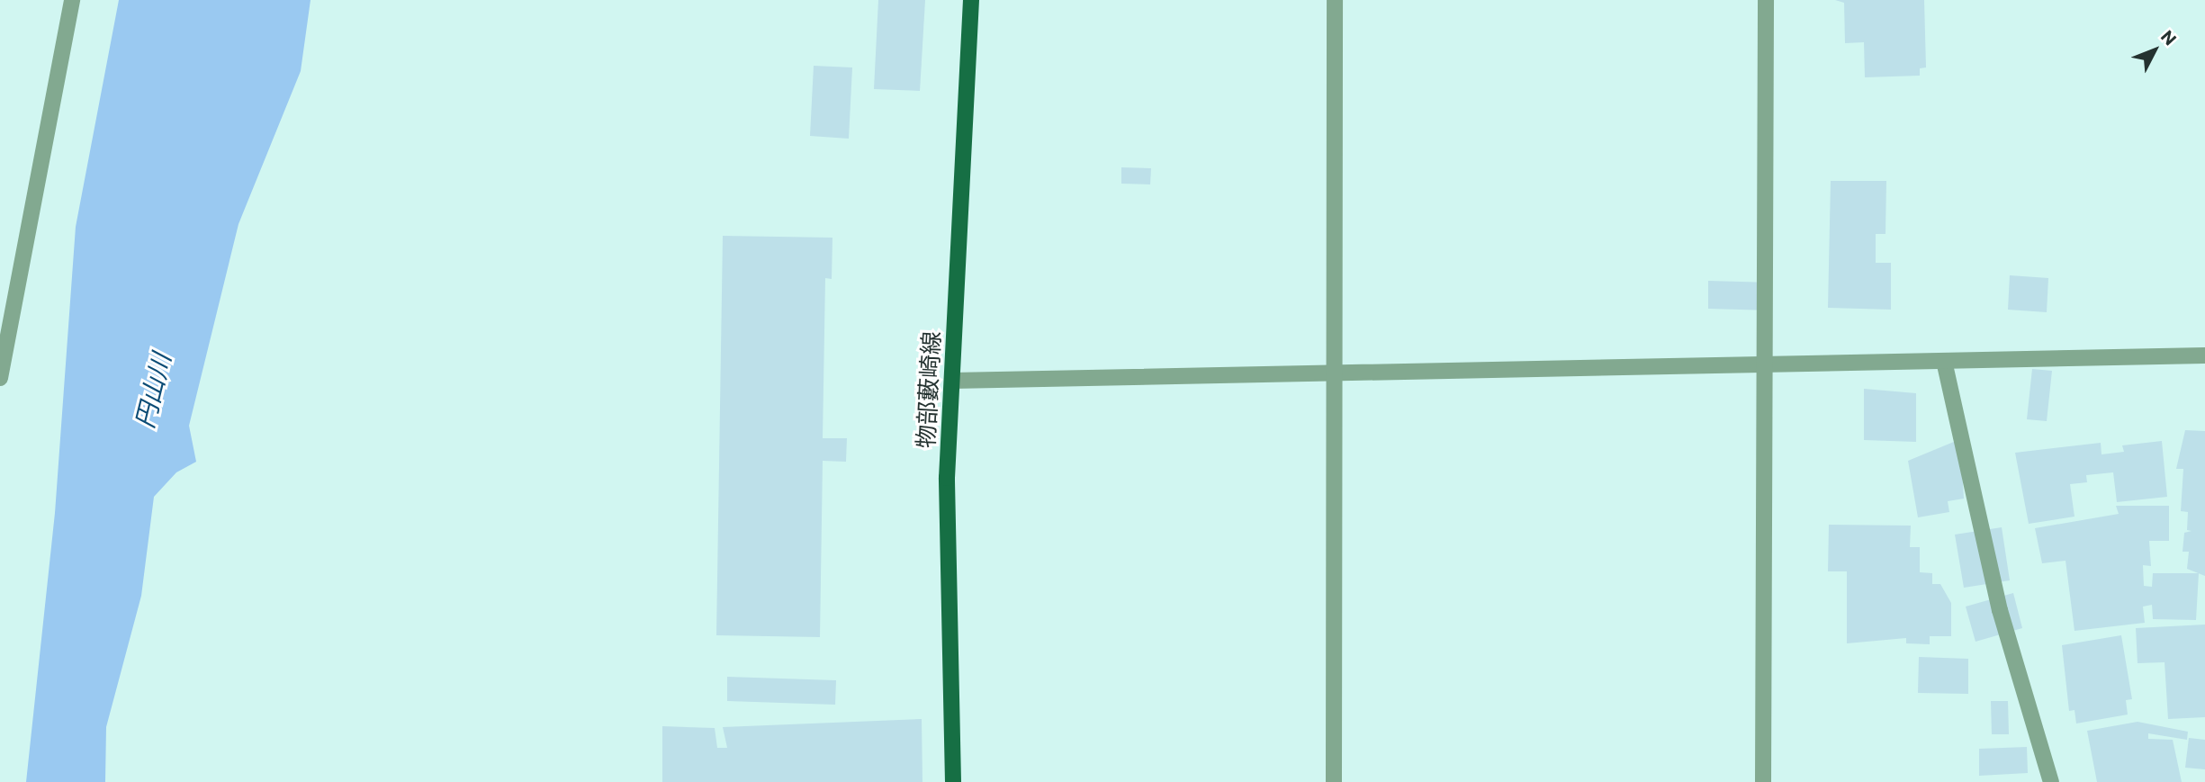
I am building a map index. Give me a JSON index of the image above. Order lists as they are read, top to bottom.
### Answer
{
  "streets": {
    "main road": ["物部藪崎線"]
  },
  "water": ["円山川"],
  "north": "top right"
}
